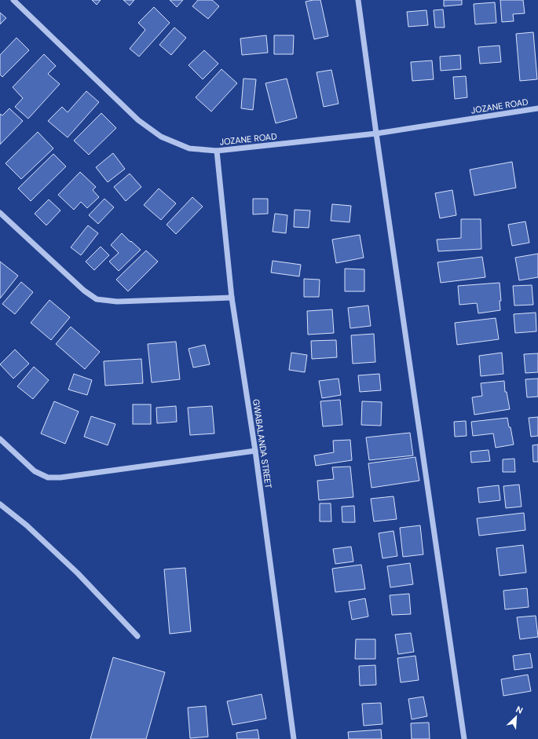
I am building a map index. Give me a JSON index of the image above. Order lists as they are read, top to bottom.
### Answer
{
  "streets": {
    "street": ["JOZANE ROAD", "GWABALANDA STREET"]
  },
  "crossings": [
    ["JOZANE ROAD", "GWABALANDA STREET"]
  ],
  "north": "top right"
}
